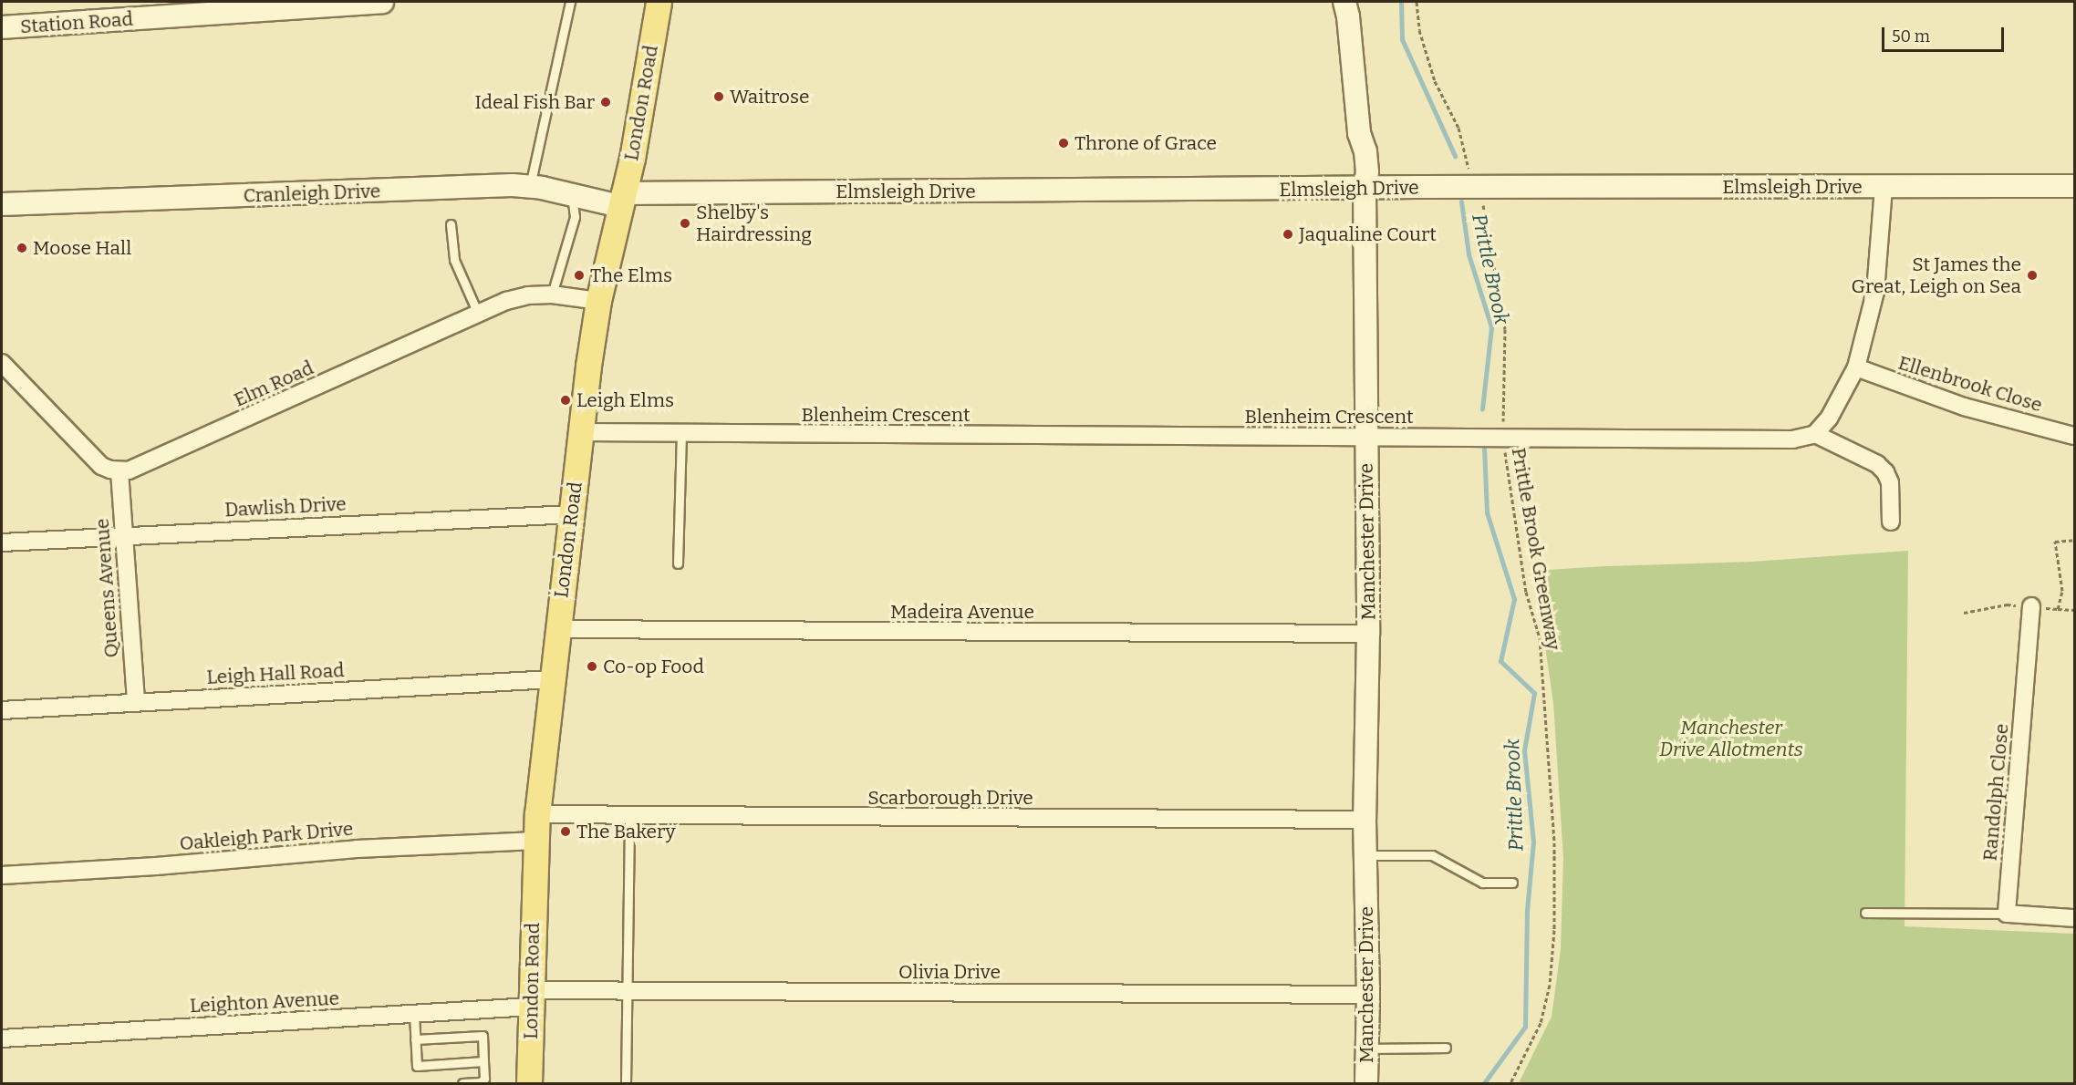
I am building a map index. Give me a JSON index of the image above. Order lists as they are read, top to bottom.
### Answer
{
  "streets": {
    "main road": ["London Road"],
    "street": [
      "Station Road",
      "Elmsleigh Drive",
      "Cranleigh Drive",
      "Elm Road",
      "Ellenbrook Close",
      "Blenheim Crescent",
      "Dawlish Drive",
      "Manchester Drive",
      "Queens Avenue",
      "Madeira Avenue",
      "Leigh Hall Road",
      "Randolph Close",
      "Scarborough Drive",
      "Oakleigh Park Drive",
      "Olivia Drive",
      "Leighton Avenue"
    ],
    "path": ["Prittle Brook Greenway"]
  },
  "crossings": [
    ["London Road", "Elmsleigh Drive"],
    ["London Road", "Cranleigh Drive"],
    ["London Road", "Elm Road"],
    ["London Road", "Blenheim Crescent"],
    ["London Road", "Dawlish Drive"],
    ["London Road", "Madeira Avenue"],
    ["London Road", "Leigh Hall Road"],
    ["London Road", "Scarborough Drive"],
    ["London Road", "Oakleigh Park Drive"],
    ["London Road", "Olivia Drive"],
    ["London Road", "Leighton Avenue"],
    ["Elmsleigh Drive", "Cranleigh Drive"],
    ["Elmsleigh Drive", "Manchester Drive"],
    ["Elmsleigh Drive", "Prittle Brook Greenway"],
    ["Elm Road", "Queens Avenue"],
    ["Blenheim Crescent", "Manchester Drive"],
    ["Blenheim Crescent", "Prittle Brook Greenway"],
    ["Dawlish Drive", "Queens Avenue"],
    ["Manchester Drive", "Madeira Avenue"],
    ["Manchester Drive", "Scarborough Drive"],
    ["Manchester Drive", "Olivia Drive"],
    ["Queens Avenue", "Leigh Hall Road"],
    ["Olivia Drive", "Leighton Avenue"]
  ],
  "water": ["Prittle Brook"],
  "parks": ["Manchester Drive Allotments"],
  "places": [
    "Waitrose",
    "Ideal Fish Bar",
    "Throne of Grace",
    "Shelby's Hairdressing",
    "Jaqualine Court",
    "Moose Hall",
    "The Elms",
    "St James the Great, Leigh on Sea",
    "Leigh Elms",
    "Co-op Food",
    "The Bakery"
  ],
  "scale_bar": "50 m"
}
